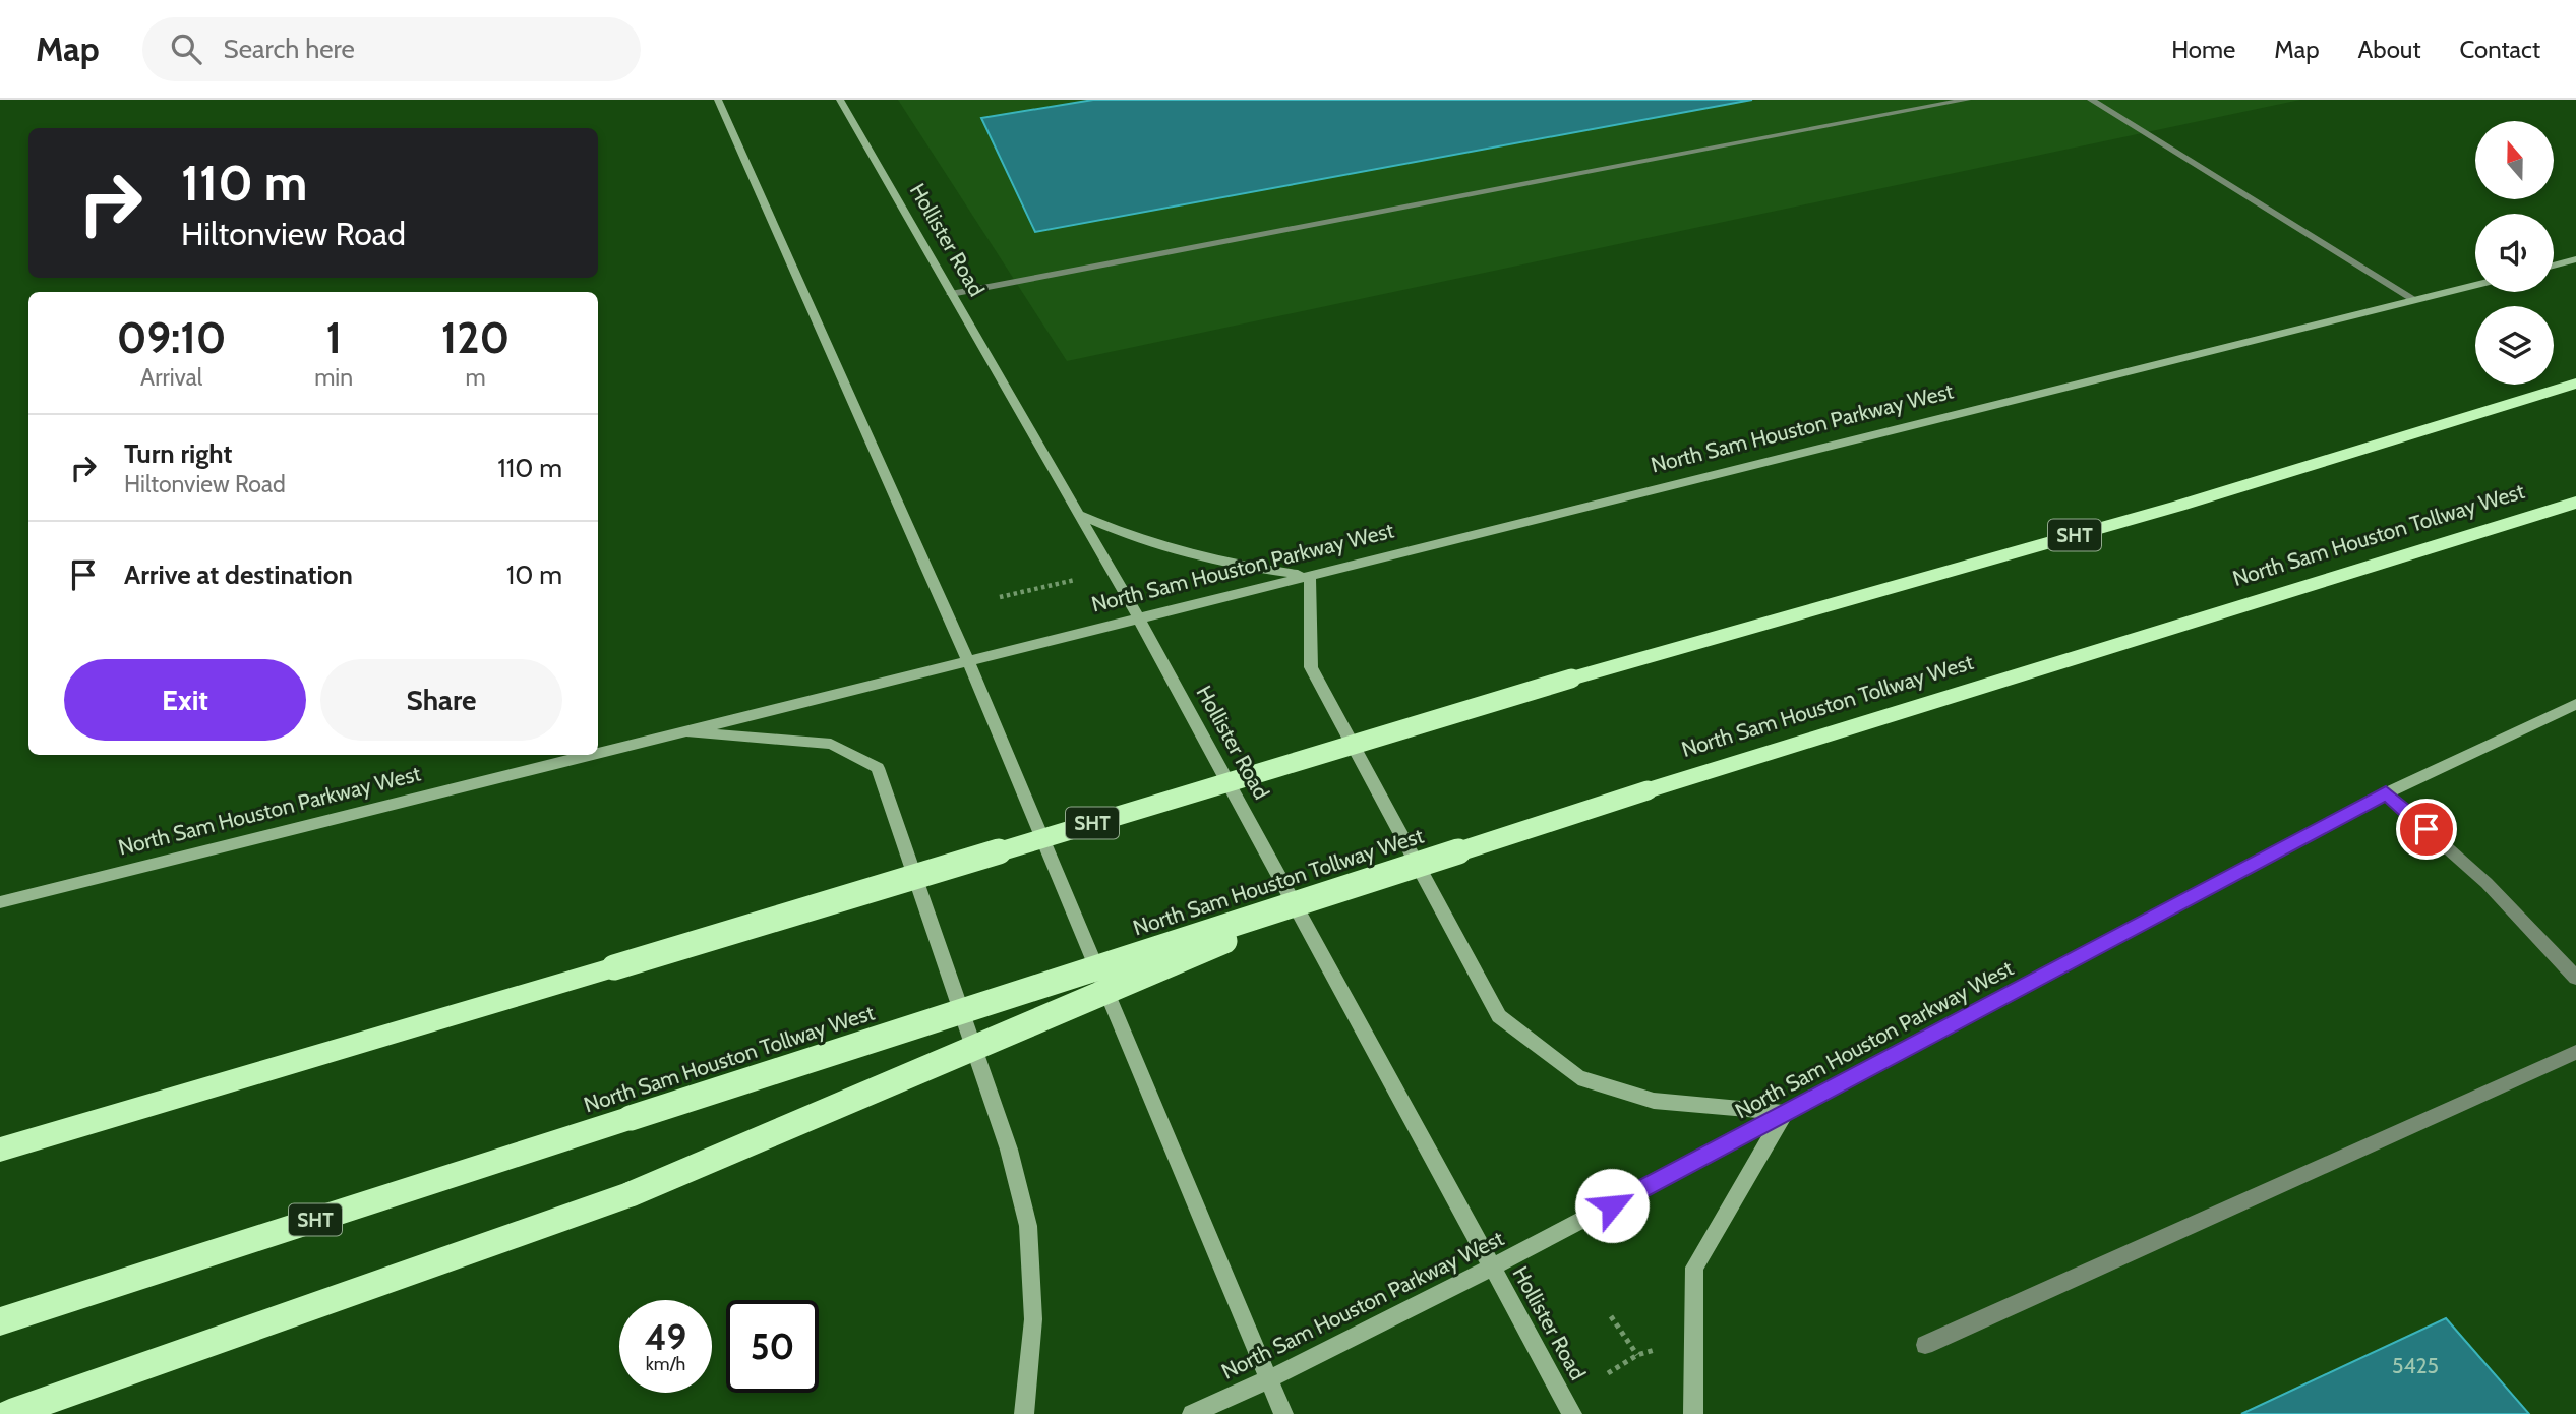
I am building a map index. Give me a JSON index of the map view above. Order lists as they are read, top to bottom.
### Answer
{
  "streets": {
    "highway": ["SHT", "North Sam Houston Tollway West"],
    "main road": ["Hollister Road", "North Sam Houston Parkway West"]
  },
  "crossings": [
    ["Hollister Road", "North Sam Houston Parkway West"]
  ],
  "house_numbers": ["5425"],
  "north": "top",
  "page": {
    "header": "Map",
    "search": "Search here",
    "nav": [
      "Home",
      "Map",
      "About",
      "Contact"
    ],
    "turn": ["110 m", "Hiltonview Road"],
    "eta": [
      "09:10",
      "Arrival",
      "1",
      "min",
      "120",
      "m"
    ],
    "list": [
      {
        "name": "Turn right",
        "note": "Hiltonview Road",
        "value": "110 m"
      },
      {
        "name": "Arrive at destination",
        "value": "10 m"
      }
    ],
    "buttons": ["Exit", "Share"],
    "speed": "49 km/h",
    "limit": "50"
  }
}
